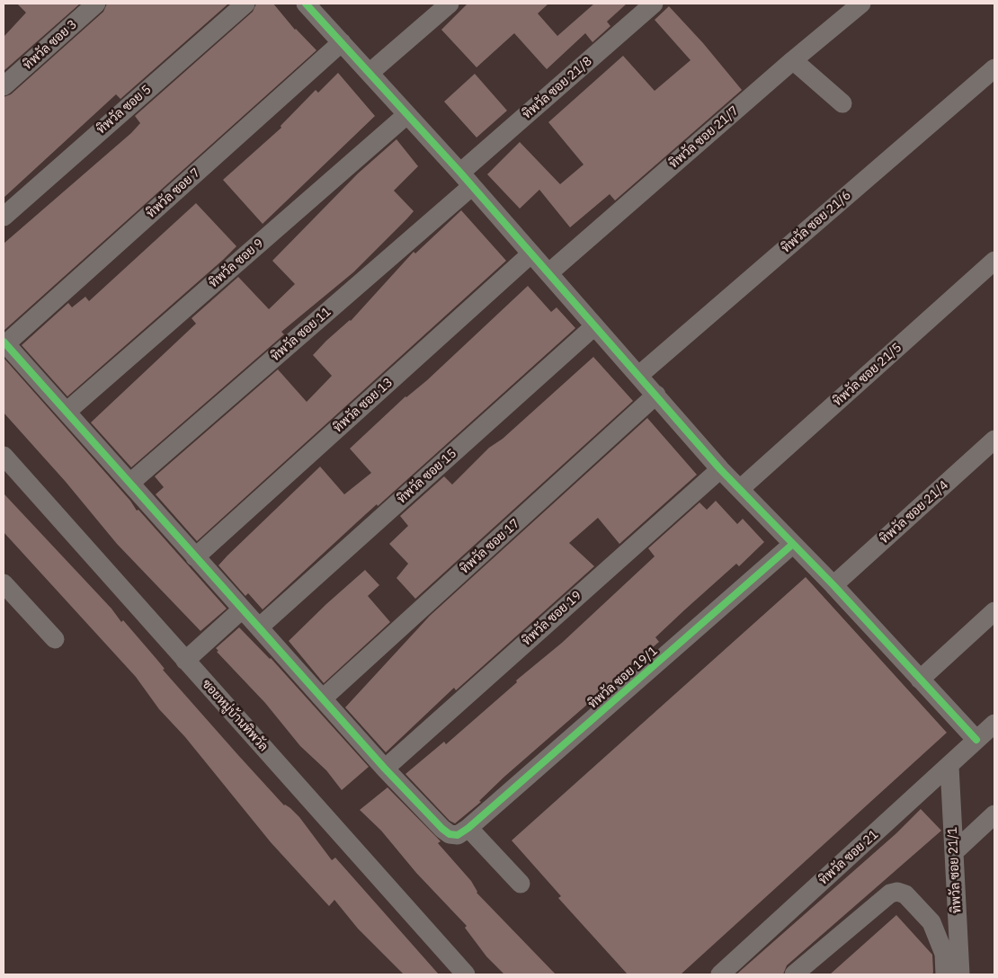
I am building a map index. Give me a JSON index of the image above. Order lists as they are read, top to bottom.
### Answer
{
  "streets": {
    "street": [
      "ทิพวัล ซอย 3",
      "ทิพวัล ซอย 21/8",
      "ทิพวัล ซอย 5",
      "ทิพวัล ซอย 21/7",
      "ทิพวัล ซอย 7",
      "ทิพวัล ซอย 21/6",
      "ทิพวัล ซอย 9",
      "ทิพวัล ซอย 11",
      "ทิพวัล ซอย 21/5",
      "ทิพวัล ซอย 13",
      "ทิพวัล ซอย 15",
      "ทิพวัล ซอย 21/4",
      "ทิพวัล ซอย 17",
      "ทิพวัล ซอย 19",
      "ทิพวัล ซอย 19/1",
      "ซอยหมู่บ้านทิพวัล",
      "ทิพวัล ซอย 21",
      "ทิพวัล ซอย 21/1"
    ]
  },
  "crossings": [
    ["ทิพวัล ซอย 21/8", "ทิพวัล ซอย 11"],
    ["ทิพวัล ซอย 21", "ทิพวัล ซอย 21/1"]
  ]
}
